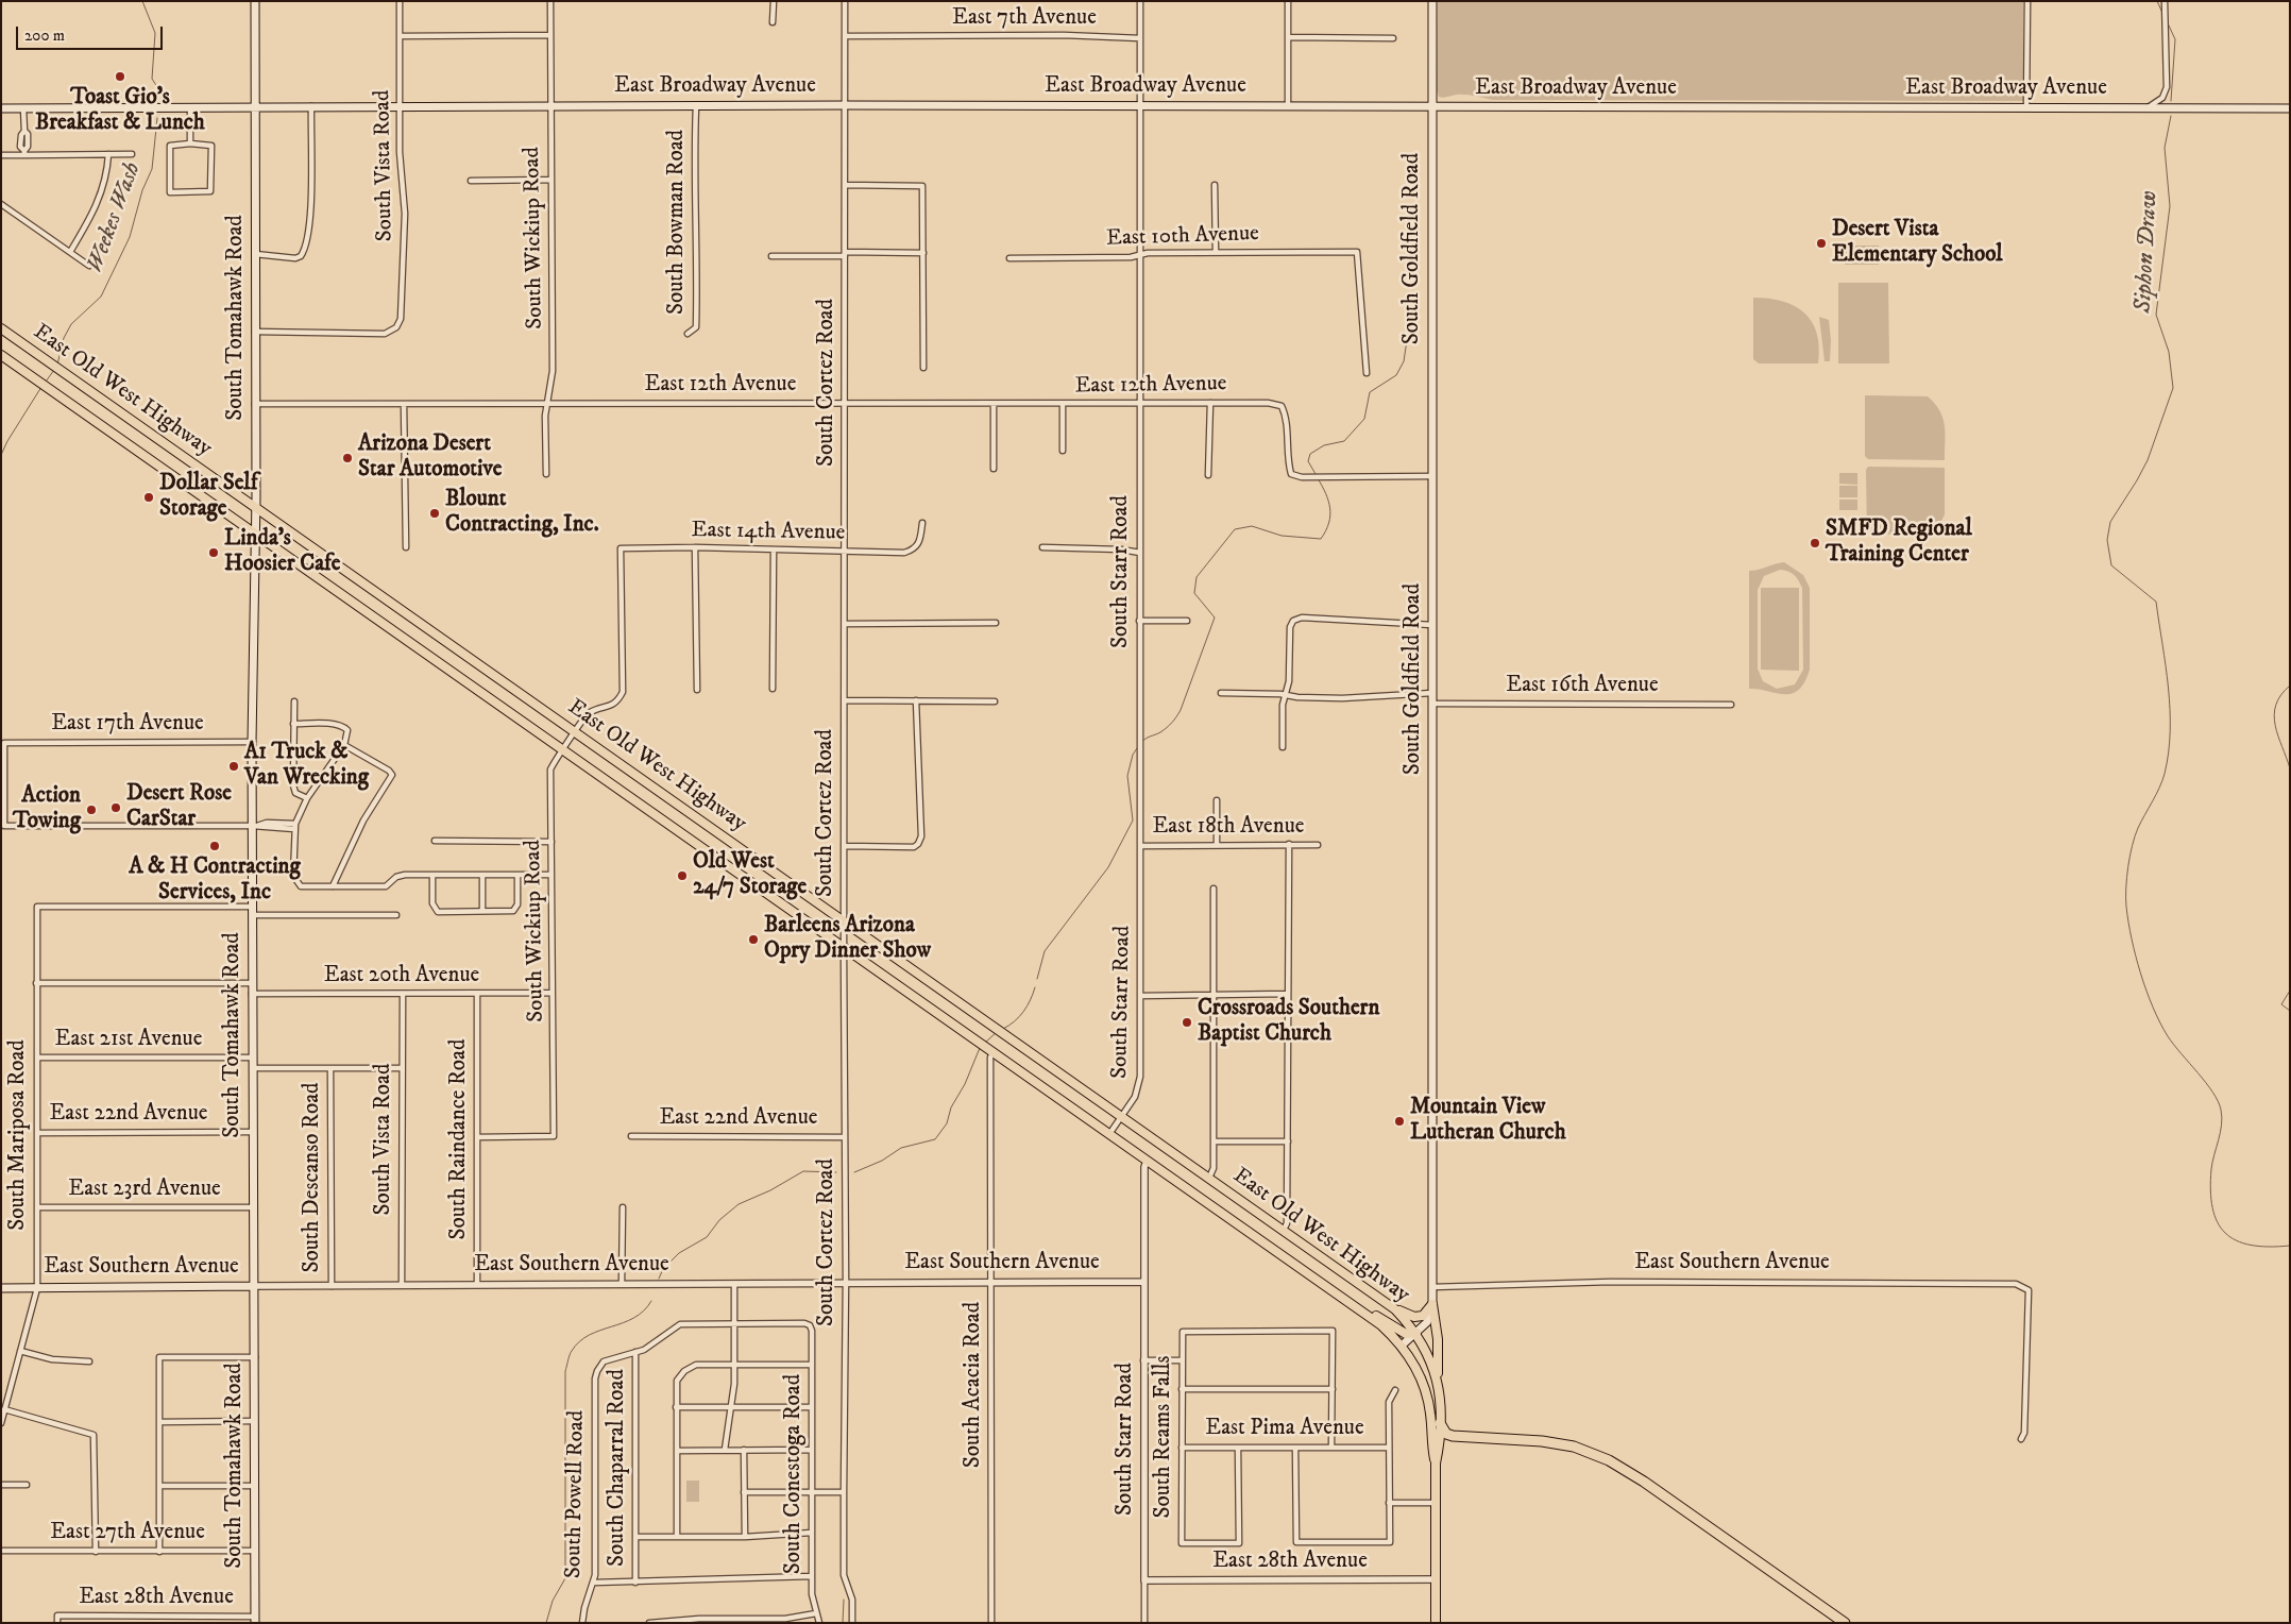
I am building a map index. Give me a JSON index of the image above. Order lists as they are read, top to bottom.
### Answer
{
  "streets": {
    "main road": [
      "East Broadway Avenue",
      "South Goldfield Road",
      "South Tomahawk Road",
      "East Old West Highway",
      "East Southern Avenue"
    ],
    "street": [
      "East 7th Avenue",
      "South Vista Road",
      "South Bowman Road",
      "East 10th Avenue",
      "South Wickiup Road",
      "South Cortez Road",
      "East 12th Avenue",
      "East 14th Avenue",
      "South Starr Road",
      "East 16th Avenue",
      "East 17th Avenue",
      "East 18th Avenue",
      "East 20th Avenue",
      "East 21st Avenue",
      "East 22nd Avenue",
      "South Mariposa Road",
      "South Raindance Road",
      "South Descanso Road",
      "East 23rd Avenue",
      "South Acacia Road",
      "East Pima Avenue",
      "South Reams Falls",
      "South Chaparral Road",
      "South Conestoga Road",
      "South Powell Road",
      "East 27th Avenue",
      "East 28th Avenue"
    ]
  },
  "crossings": [
    ["East 7th Avenue", "South Cortez Road"],
    ["East 7th Avenue", "South Starr Road"],
    ["East Broadway Avenue", "South Vista Road"],
    ["East Broadway Avenue", "South Bowman Road"],
    ["East Broadway Avenue", "South Wickiup Road"],
    ["East Broadway Avenue", "South Goldfield Road"],
    ["East Broadway Avenue", "South Tomahawk Road"],
    ["East Broadway Avenue", "South Cortez Road"],
    ["East Broadway Avenue", "South Starr Road"],
    ["South Vista Road", "South Tomahawk Road"],
    ["South Vista Road", "East 20th Avenue"],
    ["South Vista Road", "East Southern Avenue"],
    ["East 10th Avenue", "South Starr Road"],
    ["South Wickiup Road", "East 12th Avenue"],
    ["South Wickiup Road", "East Old West Highway"],
    ["South Wickiup Road", "East 14th Avenue"],
    ["South Wickiup Road", "East 20th Avenue"],
    ["South Wickiup Road", "South Raindance Road"],
    ["South Goldfield Road", "East 12th Avenue"],
    ["South Goldfield Road", "East Old West Highway"],
    ["South Goldfield Road", "East 16th Avenue"],
    ["South Goldfield Road", "East Southern Avenue"],
    ["South Tomahawk Road", "East 12th Avenue"],
    ["South Tomahawk Road", "East Old West Highway"],
    ["South Tomahawk Road", "East 17th Avenue"],
    ["South Tomahawk Road", "East 20th Avenue"],
    ["South Tomahawk Road", "East 21st Avenue"],
    ["South Tomahawk Road", "East 22nd Avenue"],
    ["South Tomahawk Road", "South Mariposa Road"],
    ["South Tomahawk Road", "East 23rd Avenue"],
    ["South Tomahawk Road", "East Southern Avenue"],
    ["South Tomahawk Road", "East 27th Avenue"],
    ["South Tomahawk Road", "East 28th Avenue"],
    ["South Cortez Road", "East 12th Avenue"],
    ["South Cortez Road", "East Old West Highway"],
    ["South Cortez Road", "East 14th Avenue"],
    ["South Cortez Road", "East 22nd Avenue"],
    ["South Cortez Road", "East Southern Avenue"],
    ["East 12th Avenue", "South Starr Road"],
    ["East Old West Highway", "East 14th Avenue"],
    ["East Old West Highway", "South Starr Road"],
    ["East Old West Highway", "South Acacia Road"],
    ["South Starr Road", "East 18th Avenue"],
    ["South Starr Road", "East Southern Avenue"],
    ["South Starr Road", "East 28th Avenue"],
    ["East 20th Avenue", "South Raindance Road"],
    ["East 21st Avenue", "South Mariposa Road"],
    ["East 22nd Avenue", "South Mariposa Road"],
    ["South Mariposa Road", "East 23rd Avenue"],
    ["South Mariposa Road", "East Southern Avenue"],
    ["South Raindance Road", "East Southern Avenue"],
    ["South Descanso Road", "East Southern Avenue"],
    ["East Southern Avenue", "South Acacia Road"],
    ["East Pima Avenue", "South Reams Falls"],
    ["South Chaparral Road", "South Powell Road"]
  ],
  "water": ["Weekes Wash", "Siphon Draw"],
  "places": [
    "Toast Gio’s Breakfast & Lunch",
    "Desert Vista Elementary School",
    "Arizona Desert Star Automotive",
    "Dollar Self Storage",
    "Blount Contracting, Inc.",
    "SMFD Regional Training Center",
    "Linda's Hoosier Cafe",
    "A1 Truck & Van Wrecking",
    "Desert Rose CarStar",
    "Action Towing",
    "A & H Contracting Services, Inc",
    "Old West 24/7 Storage",
    "Barleens Arizona Opry Dinner Show",
    "Crossroads Southern Baptist Church",
    "Mountain View Lutheran Church"
  ],
  "scale_bar": "200 m"
}
